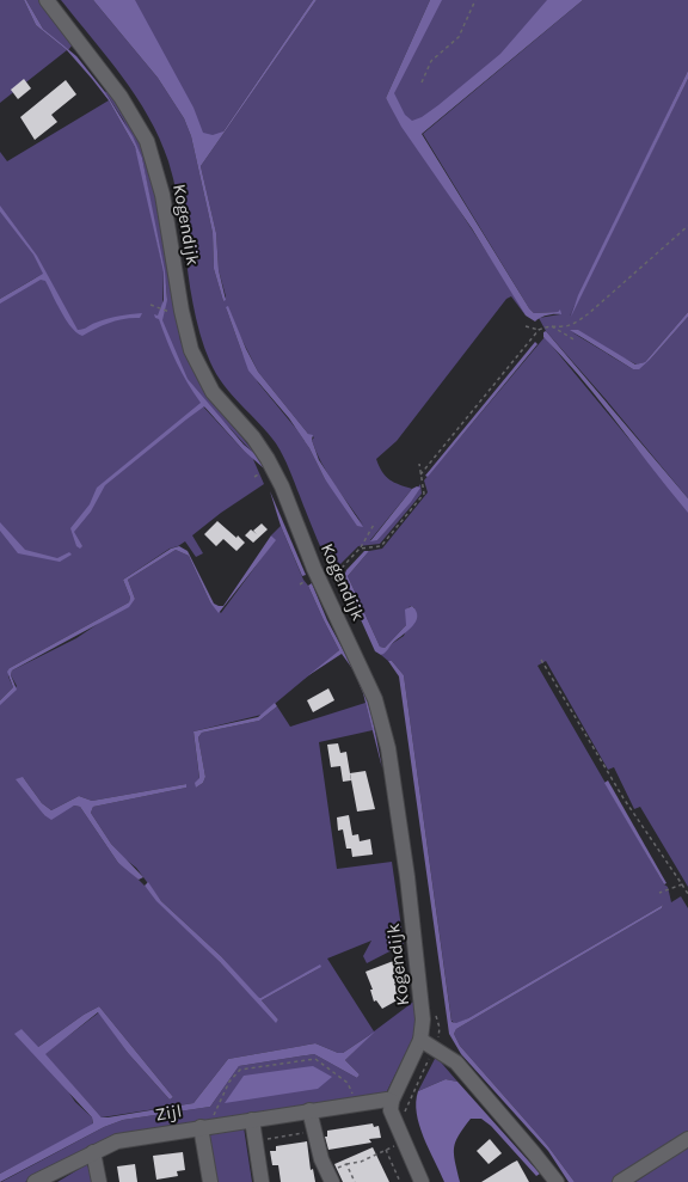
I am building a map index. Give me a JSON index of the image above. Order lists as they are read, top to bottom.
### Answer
{
  "streets": {
    "street": ["Kogendijk", "Zijl"]
  }
}
